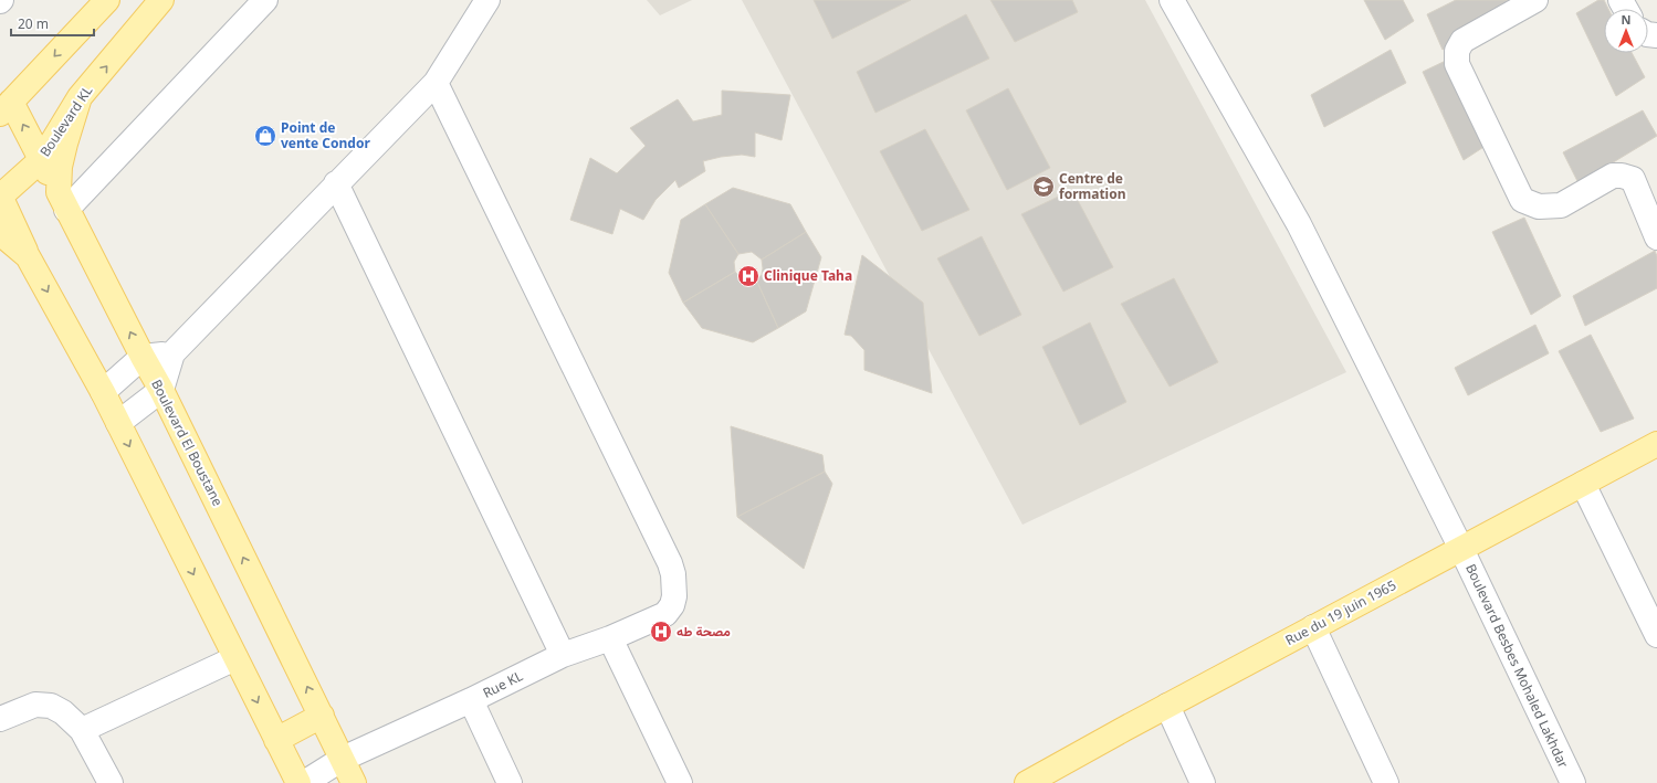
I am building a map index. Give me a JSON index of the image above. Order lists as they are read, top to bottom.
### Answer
{
  "streets": {
    "main road": ["Boulevard KL", "Boulevard El Boustane", "Rue du 19 juin 1965"],
    "street": ["Boulevard Besbes Mohaled Lakhdar", "Rue KL"]
  },
  "crossings": [
    ["Boulevard KL", "Boulevard El Boustane"],
    ["Boulevard El Boustane", "Rue KL"],
    ["Rue du 19 juin 1965", "Boulevard Besbes Mohaled Lakhdar"]
  ],
  "places": {
    "shop": ["Point de vente Condor"],
    "school or university": ["Centre de formation"],
    "hospital": ["Clinique Taha", "مصحة طه"]
  },
  "scale_bar": "20 m",
  "north": "top"
}
